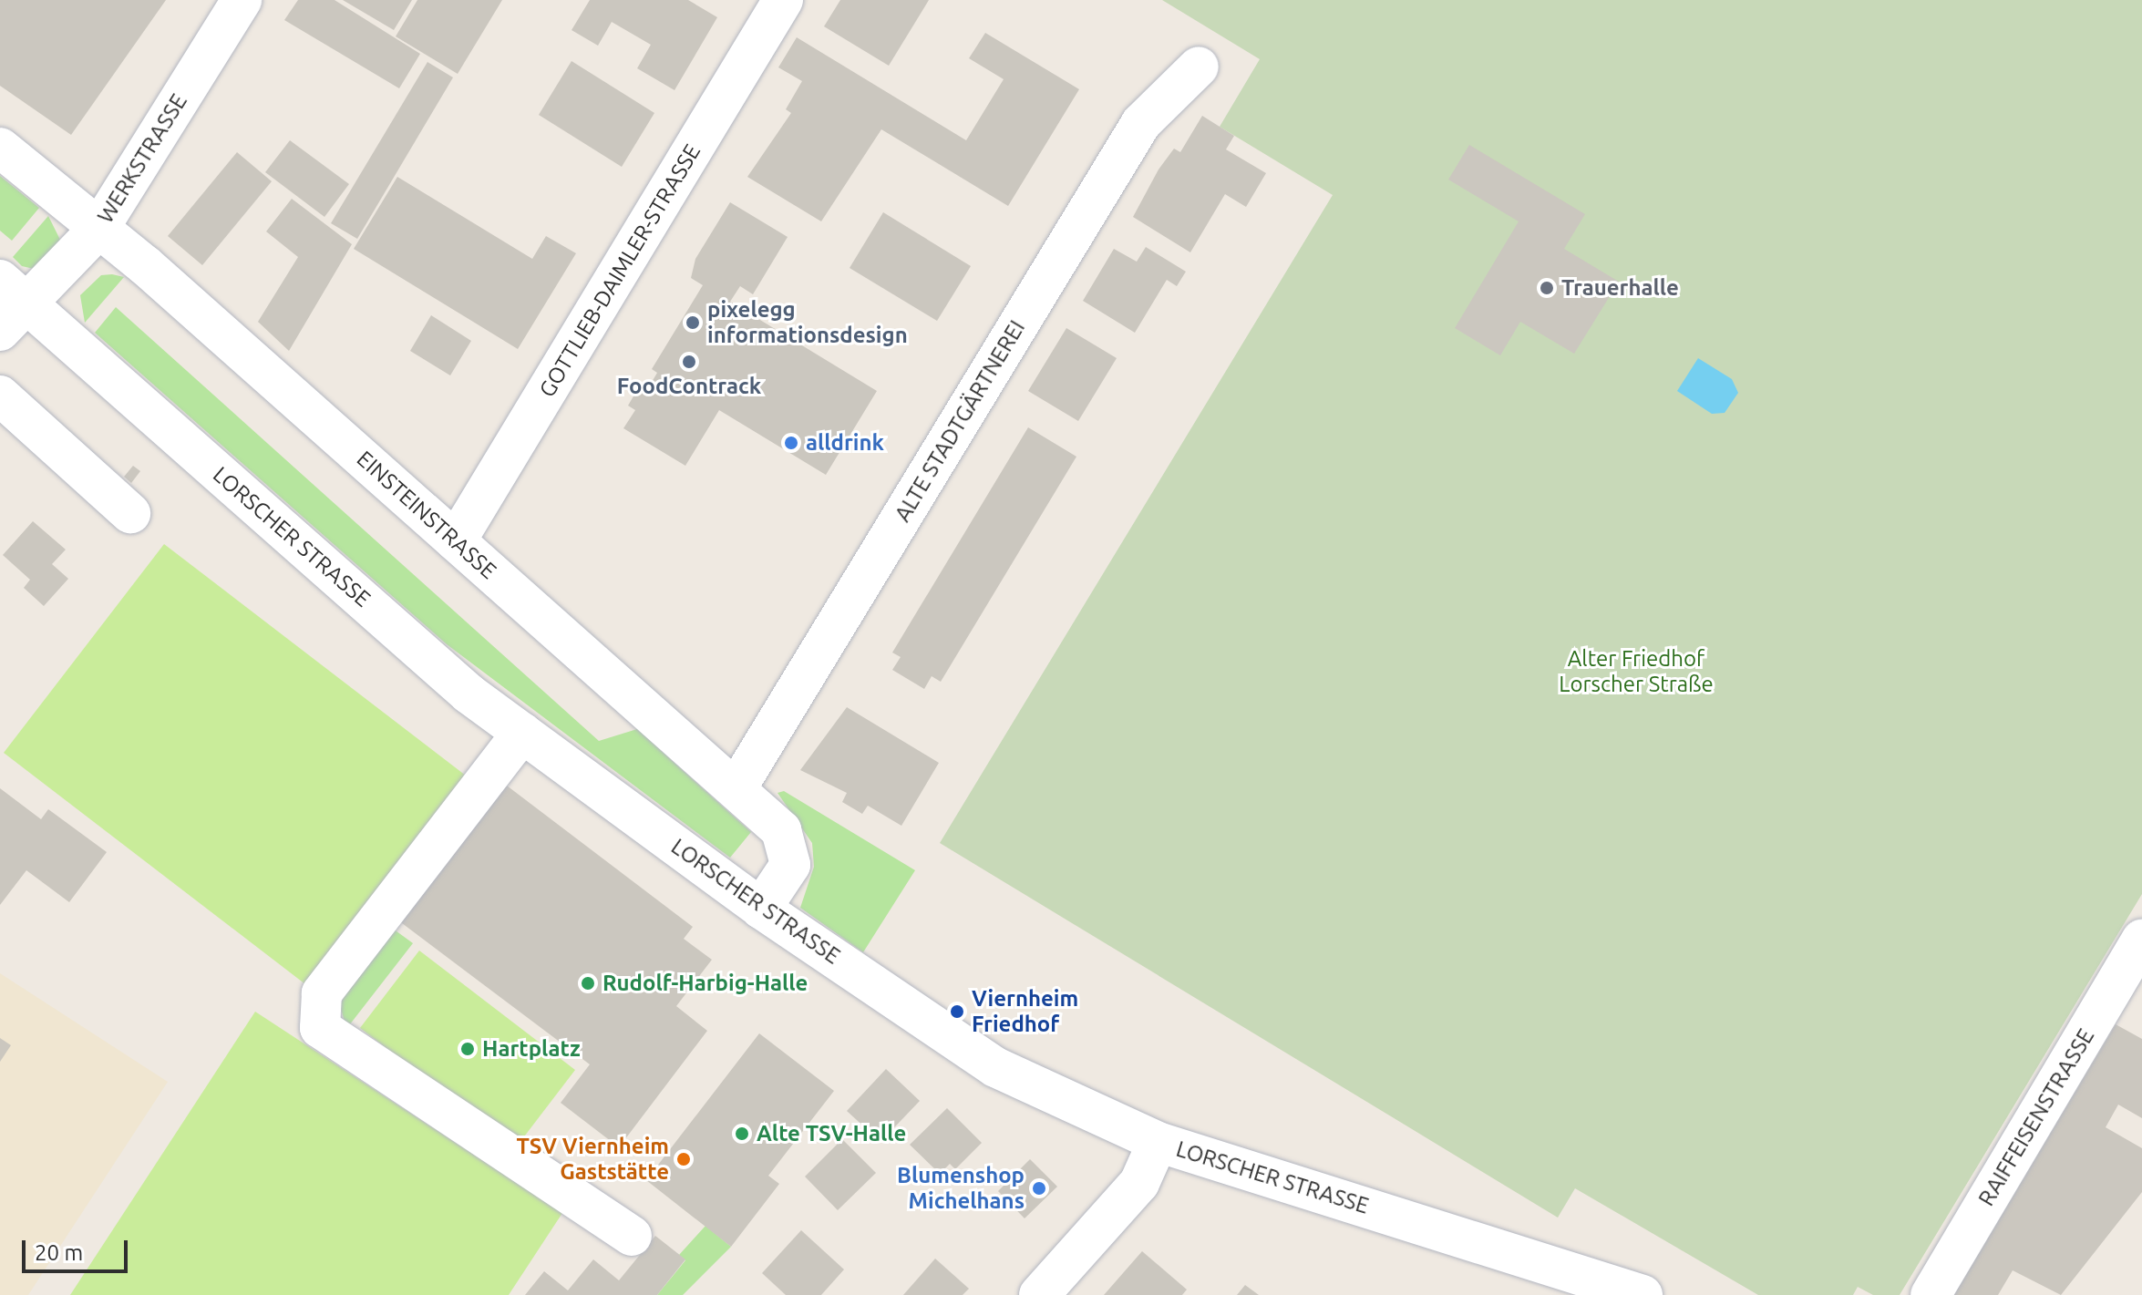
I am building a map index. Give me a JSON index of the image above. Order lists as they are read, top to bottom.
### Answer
{
  "streets": {
    "street": [
      "WERKSTRASSE",
      "GOTTLIEB-DAIMLER-STRASSE",
      "ALTE STADTGÄRTNEREI",
      "EINSTEINSTRASSE",
      "LORSCHER STRASSE",
      "RAIFFEISENSTRASSE"
    ]
  },
  "crossings": [
    ["WERKSTRASSE", "EINSTEINSTRASSE"],
    ["WERKSTRASSE", "LORSCHER STRASSE"],
    ["GOTTLIEB-DAIMLER-STRASSE", "EINSTEINSTRASSE"],
    ["ALTE STADTGÄRTNEREI", "EINSTEINSTRASSE"],
    ["EINSTEINSTRASSE", "LORSCHER STRASSE"]
  ],
  "parks": ["Alter Friedhof Lorscher Straße"],
  "places": [
    "Trauerhalle",
    "pixelegg informationsdesign",
    "FoodContrack",
    "alldrink",
    "Rudolf-Harbig-Halle",
    "Viernheim Friedhof",
    "Hartplatz",
    "Alte TSV-Halle",
    "TSV Viernheim Gaststätte",
    "Blumenshop Michelhans"
  ],
  "scale_bar": "20 m"
}
